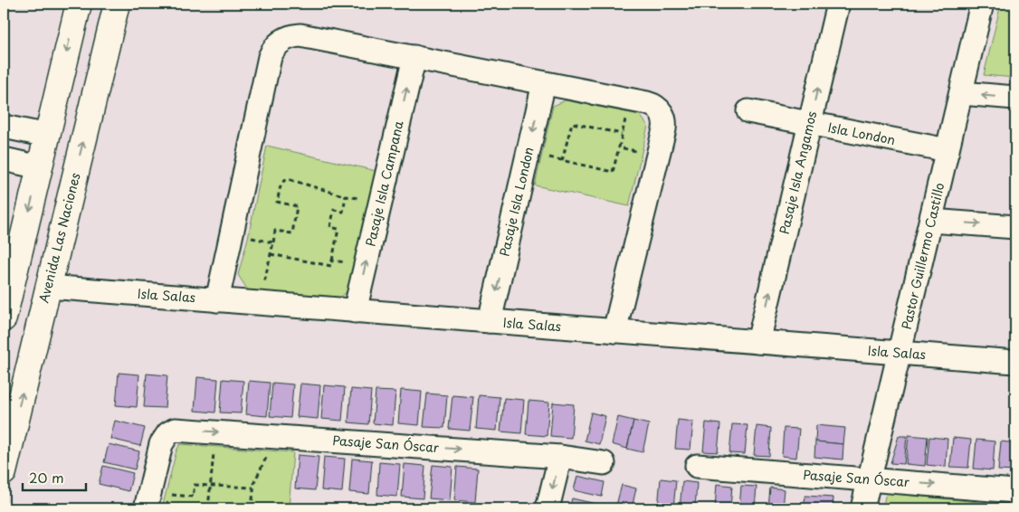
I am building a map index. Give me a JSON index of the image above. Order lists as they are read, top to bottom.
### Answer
{
  "streets": {
    "street": [
      "Isla London",
      "Pasaje Isla Angamos",
      "Pasaje Isla Campana",
      "Pasaje Isla London",
      "Avenida Las Naciones",
      "Pastor Guillermo Castillo",
      "Isla Salas",
      "Pasaje San Óscar"
    ]
  },
  "crossings": [
    ["Isla London", "Pasaje Isla Angamos"],
    ["Isla London", "Pastor Guillermo Castillo"],
    ["Pasaje Isla Angamos", "Isla Salas"],
    ["Pasaje Isla Campana", "Isla Salas"],
    ["Pasaje Isla London", "Isla Salas"],
    ["Avenida Las Naciones", "Isla Salas"],
    ["Pastor Guillermo Castillo", "Isla Salas"],
    ["Pastor Guillermo Castillo", "Pasaje San Óscar"]
  ],
  "one_way": [
    "Pasaje Isla Angamos",
    "Pasaje Isla Campana",
    "Pasaje Isla London",
    "Pasaje San Óscar"
  ],
  "scale_bar": "20 m"
}
